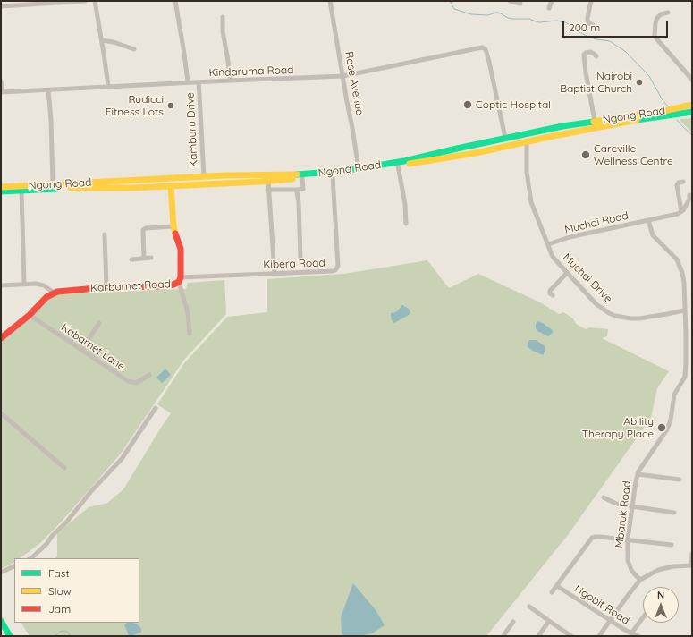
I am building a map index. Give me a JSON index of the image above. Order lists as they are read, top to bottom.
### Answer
{
  "streets": {
    "main road": ["Ngong Road", "Karbarnet Road"],
    "street": [
      "Kindaruma Road",
      "Rose Avenue",
      "Kamburu Drive",
      "Muchai Road",
      "Kibera Road",
      "Muchai Drive",
      "Kabarnet Lane",
      "Mbaruk Road",
      "Ngobit Road"
    ]
  },
  "crossings": [
    ["Kindaruma Road", "Rose Avenue"],
    ["Kindaruma Road", "Ngong Road"],
    ["Kindaruma Road", "Kamburu Drive"],
    ["Rose Avenue", "Ngong Road"],
    ["Ngong Road", "Kamburu Drive"],
    ["Ngong Road", "Kibera Road"],
    ["Ngong Road", "Muchai Drive"],
    ["Ngong Road", "Karbarnet Road"],
    ["Muchai Road", "Muchai Drive"],
    ["Kibera Road", "Karbarnet Road"],
    ["Muchai Drive", "Mbaruk Road"]
  ],
  "places": [
    "Nairobi Baptist Church",
    "Coptic Hospital",
    "Rudicci Fitness Lots",
    "Careville Wellness Centre",
    "Ability Therapy Place"
  ],
  "legend": ["Fast", "Slow", "Jam"],
  "scale_bar": "200 m",
  "north": "top"
}
